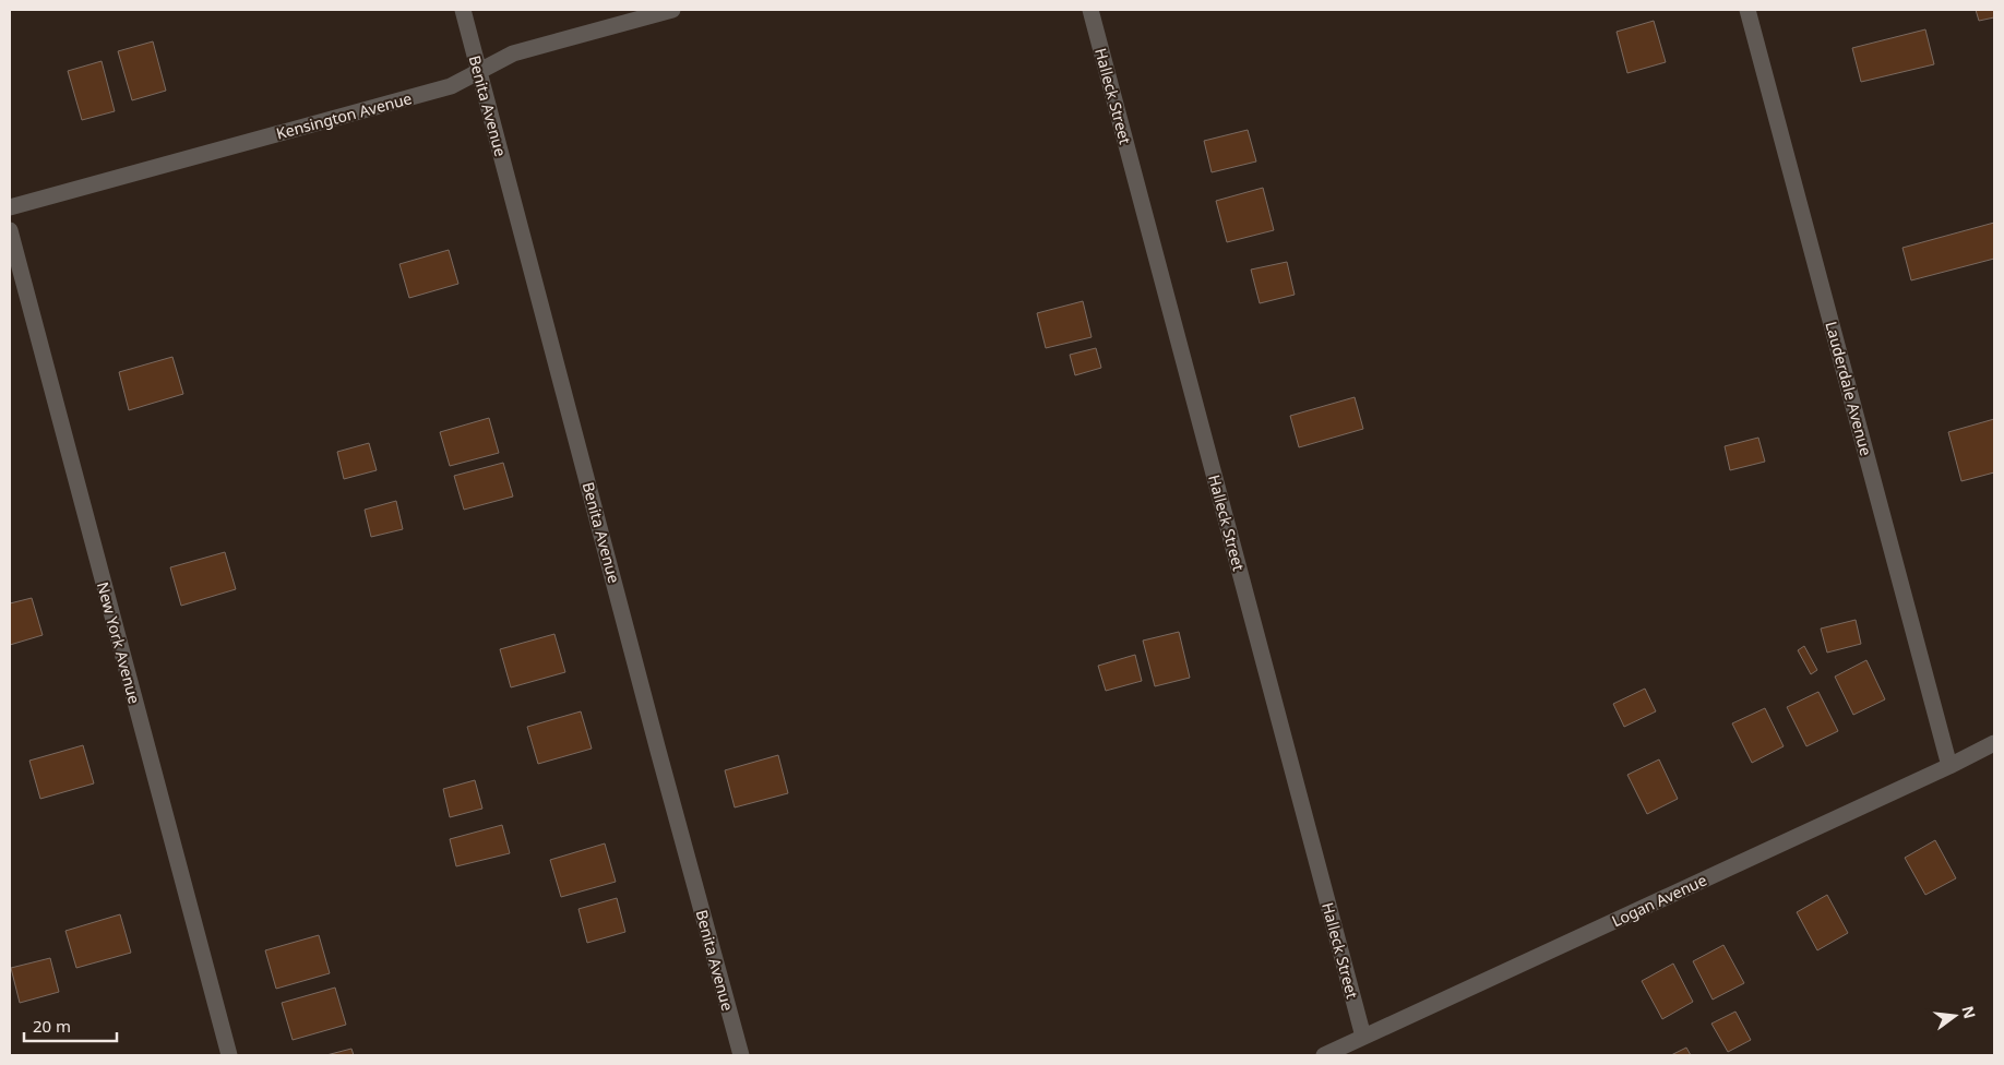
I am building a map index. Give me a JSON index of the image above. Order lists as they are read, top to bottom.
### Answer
{
  "streets": {
    "street": [
      "Halleck Street",
      "Benita Avenue",
      "Kensington Avenue",
      "Lauderdale Avenue",
      "New York Avenue",
      "Logan Avenue"
    ]
  },
  "crossings": [
    ["Halleck Street", "Logan Avenue"],
    ["Benita Avenue", "Kensington Avenue"],
    ["Lauderdale Avenue", "Logan Avenue"]
  ],
  "scale_bar": "20 m",
  "north": "right"
}
